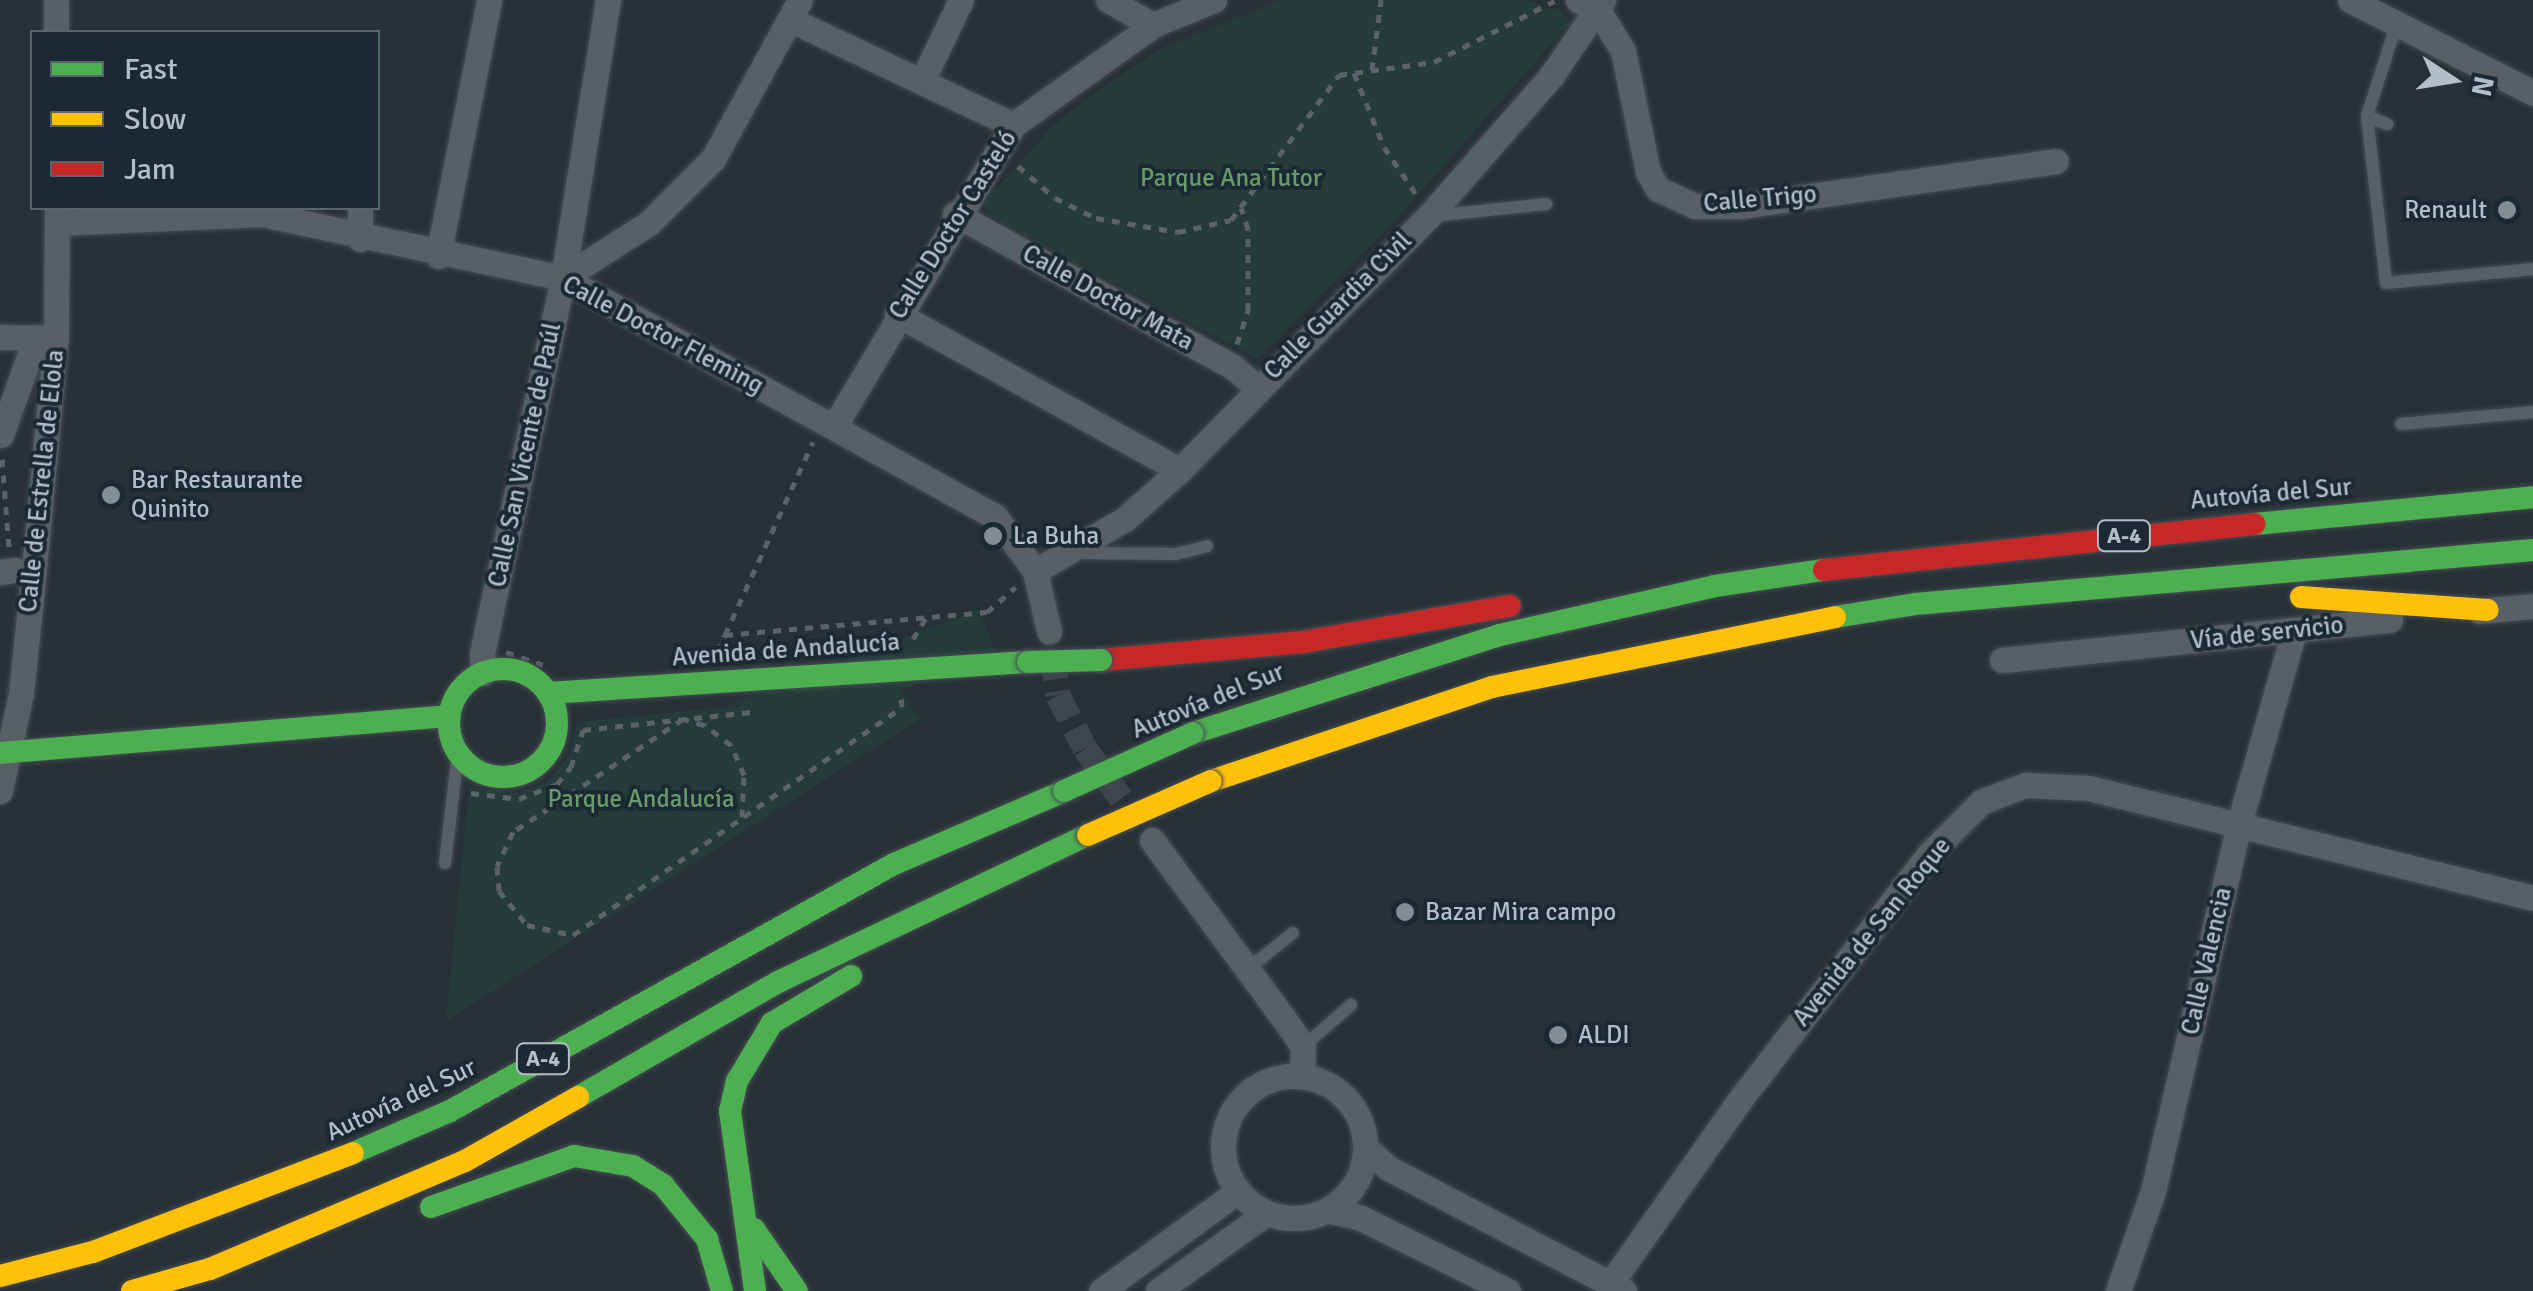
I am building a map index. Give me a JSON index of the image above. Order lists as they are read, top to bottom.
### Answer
{
  "streets": {
    "main road": ["Autovía del Sur", "A-4", "Avenida de Andalucía"],
    "street": [
      "Calle Trigo",
      "Calle Doctor Casteló",
      "Calle Doctor Mata",
      "Calle Guardia Civil",
      "Calle Doctor Fleming",
      "Calle San Vicente de Paúl",
      "Calle de Estrella de Elola",
      "Vía de servicio",
      "Avenida de San Roque",
      "Calle Valencia"
    ]
  },
  "crossings": [
    ["Calle Trigo", "Calle Guardia Civil"],
    ["Calle Doctor Casteló", "Calle Doctor Mata"],
    ["Calle Doctor Casteló", "Calle Doctor Fleming"],
    ["Calle Doctor Mata", "Calle Guardia Civil"],
    ["Calle Guardia Civil", "Calle Doctor Fleming"],
    ["Calle Doctor Fleming", "Calle San Vicente de Paúl"],
    ["Calle Doctor Fleming", "Calle de Estrella de Elola"],
    ["Calle San Vicente de Paúl", "Avenida de Andalucía"],
    ["Autovía del Sur", "Avenida de Andalucía"],
    ["Vía de servicio", "Calle Valencia"],
    ["Avenida de San Roque", "Calle Valencia"]
  ],
  "parks": ["Parque Ana Tutor", "Parque Andalucía"],
  "places": [
    "Renault",
    "Bar Restaurante Quinito",
    "La Buha",
    "Bazar Mira campo",
    "ALDI"
  ],
  "legend": ["Fast", "Slow", "Jam"],
  "north": "right"
}
